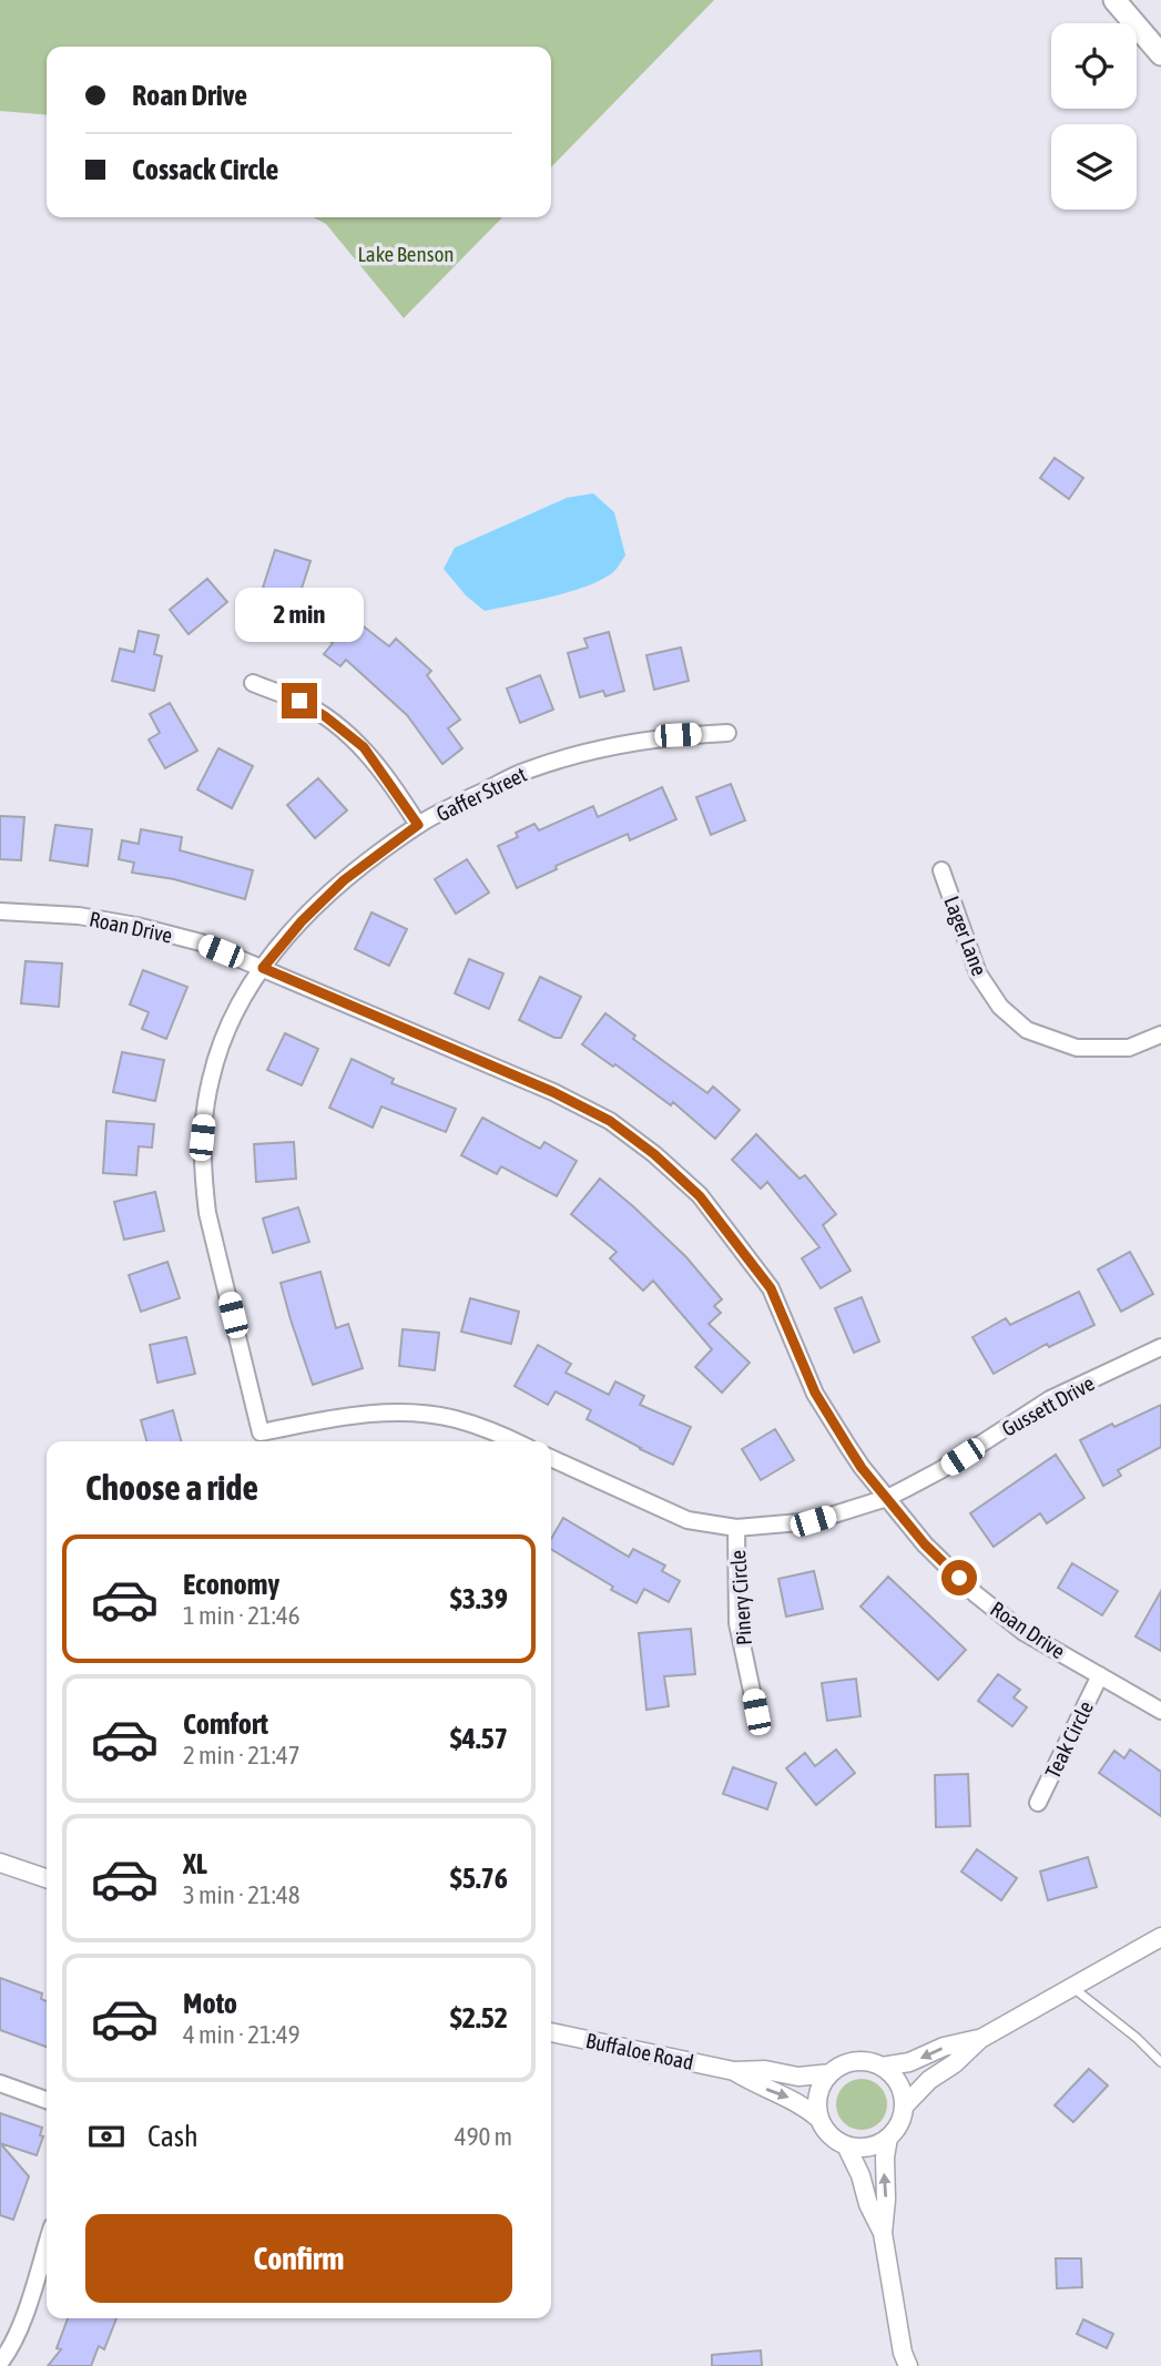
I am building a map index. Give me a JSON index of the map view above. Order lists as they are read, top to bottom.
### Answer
{
  "streets": {
    "street": [
      "Gaffer Street",
      "Roan Drive",
      "Lager Lane",
      "Gussett Drive",
      "Pinery Circle",
      "Teak Circle",
      "Buffaloe Road"
    ]
  },
  "crossings": [
    ["Gaffer Street", "Roan Drive"],
    ["Roan Drive", "Gussett Drive"],
    ["Roan Drive", "Teak Circle"],
    ["Gussett Drive", "Pinery Circle"]
  ],
  "parks": ["Lake Benson"],
  "page": {
    "banner": ["Roan Drive", "Cossack Circle"],
    "bubble": "2 min",
    "heading": "Choose a ride",
    "list": [
      {
        "name": "Economy",
        "note": "1 min · 21:46",
        "value": "$3.39"
      },
      {
        "name": "Comfort",
        "note": "2 min · 21:47",
        "value": "$4.57"
      },
      {
        "name": "XL",
        "note": "3 min · 21:48",
        "value": "$5.76"
      },
      {
        "name": "Moto",
        "note": "4 min · 21:49",
        "value": "$2.52"
      }
    ],
    "pay": ["Cash", "490 m"],
    "buttons": "Confirm"
  }
}
